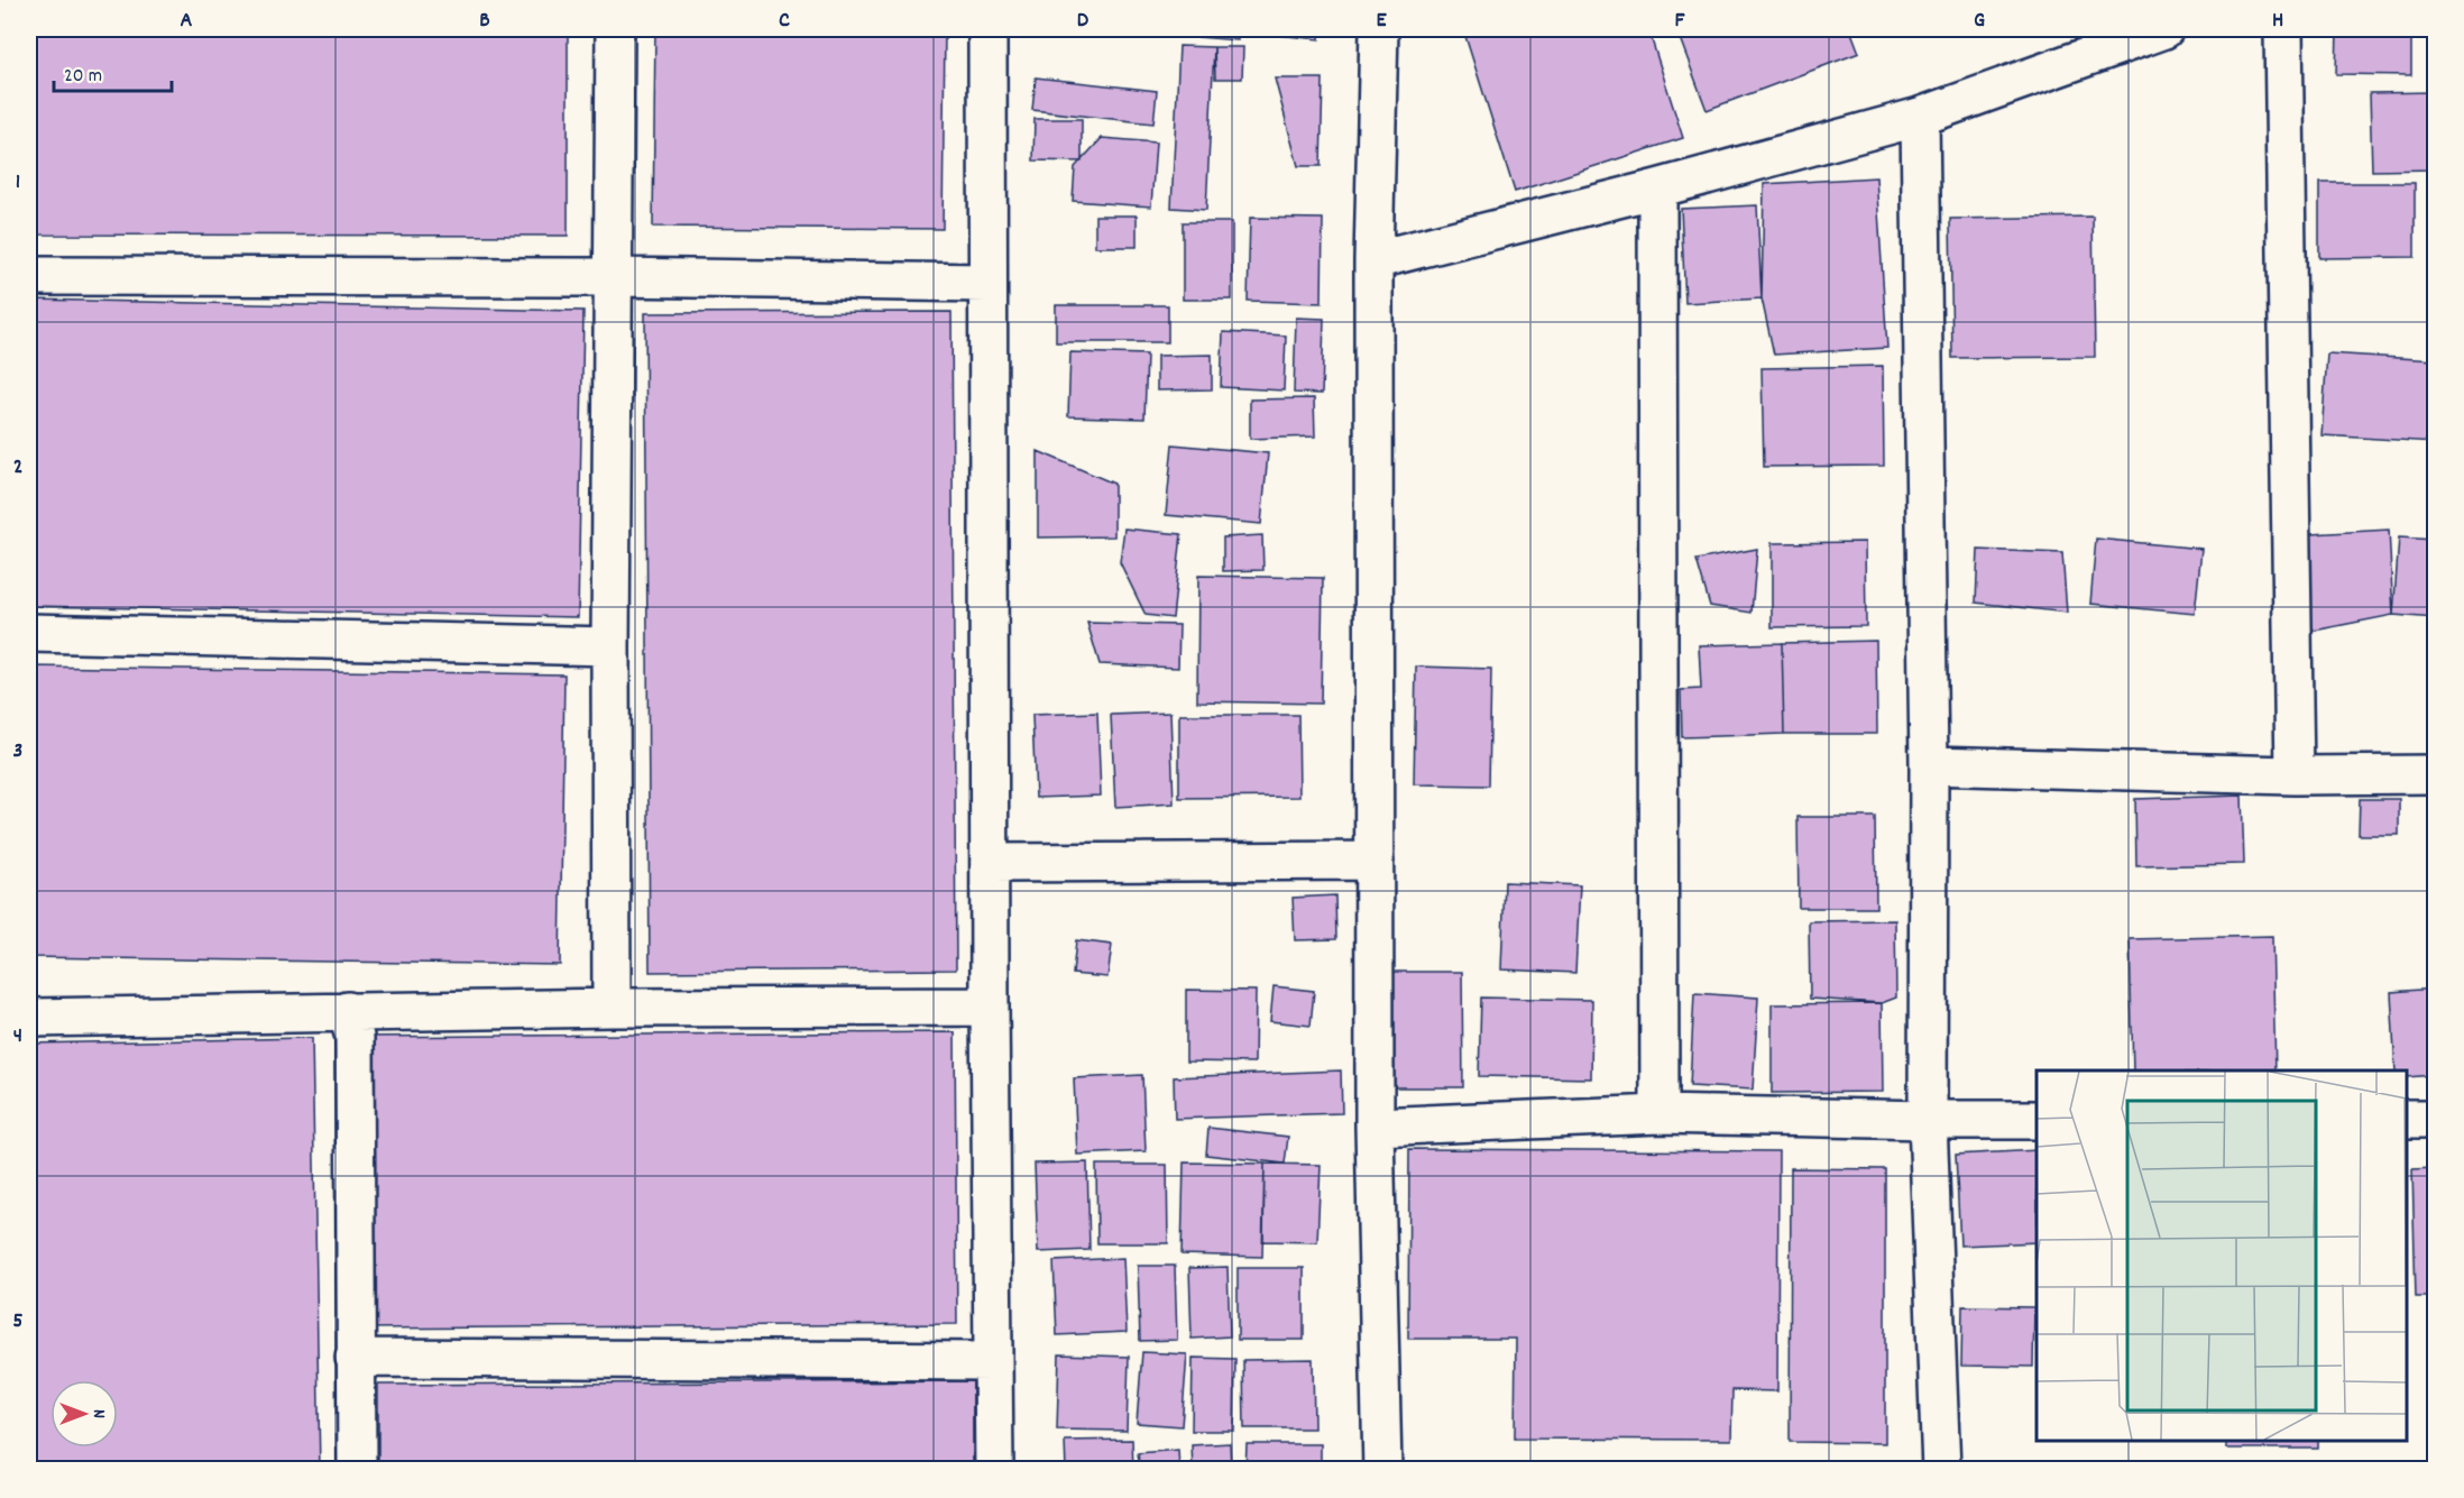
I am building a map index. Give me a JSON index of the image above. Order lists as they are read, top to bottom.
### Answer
{
  "scale_bar": "20 m",
  "north": "right",
  "grid": {
    "columns": [
      "A",
      "B",
      "C",
      "D",
      "E",
      "F",
      "G",
      "H"
    ],
    "rows": [
      "1",
      "2",
      "3",
      "4",
      "5"
    ]
  }
}
